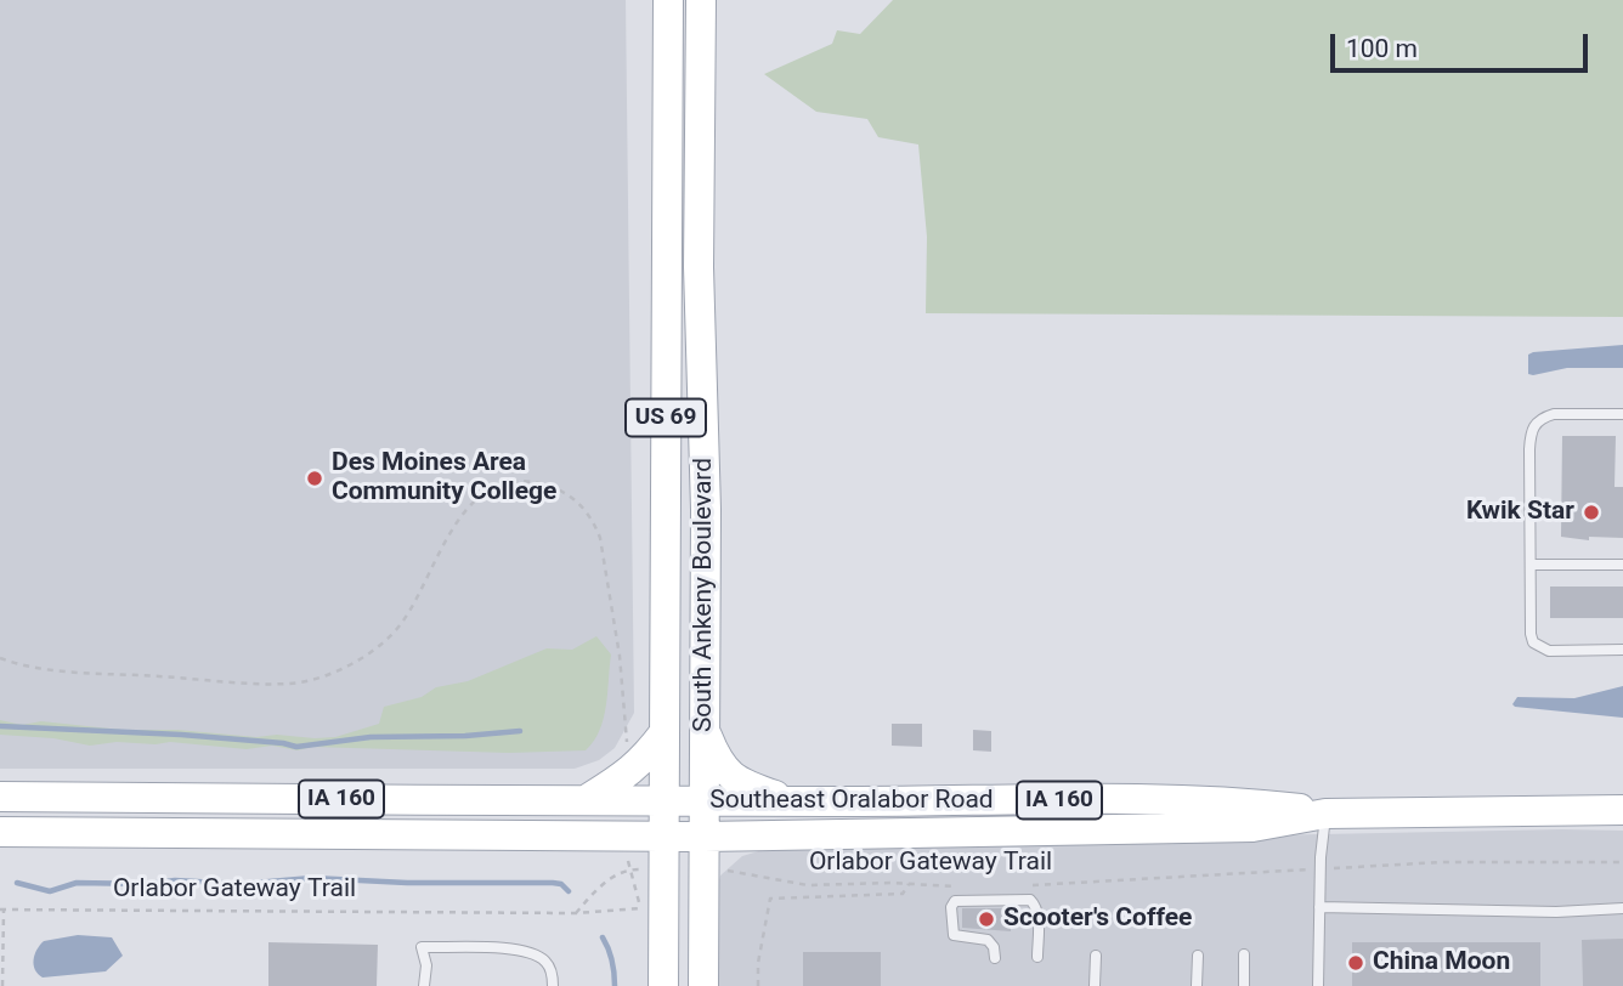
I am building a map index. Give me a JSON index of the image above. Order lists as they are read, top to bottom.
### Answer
{
  "streets": {
    "main road": [
      "US 69",
      "South Ankeny Boulevard",
      "IA 160",
      "Southeast Oralabor Road"
    ],
    "path": ["Orlabor Gateway Trail"]
  },
  "crossings": [
    ["South Ankeny Boulevard", "IA 160"],
    ["South Ankeny Boulevard", "Southeast Oralabor Road"],
    ["South Ankeny Boulevard", "Orlabor Gateway Trail"],
    ["IA 160", "Southeast Oralabor Road"]
  ],
  "places": [
    "Des Moines Area Community College",
    "Kwik Star",
    "Scooter's Coffee",
    "China Moon"
  ],
  "scale_bar": "100 m"
}
